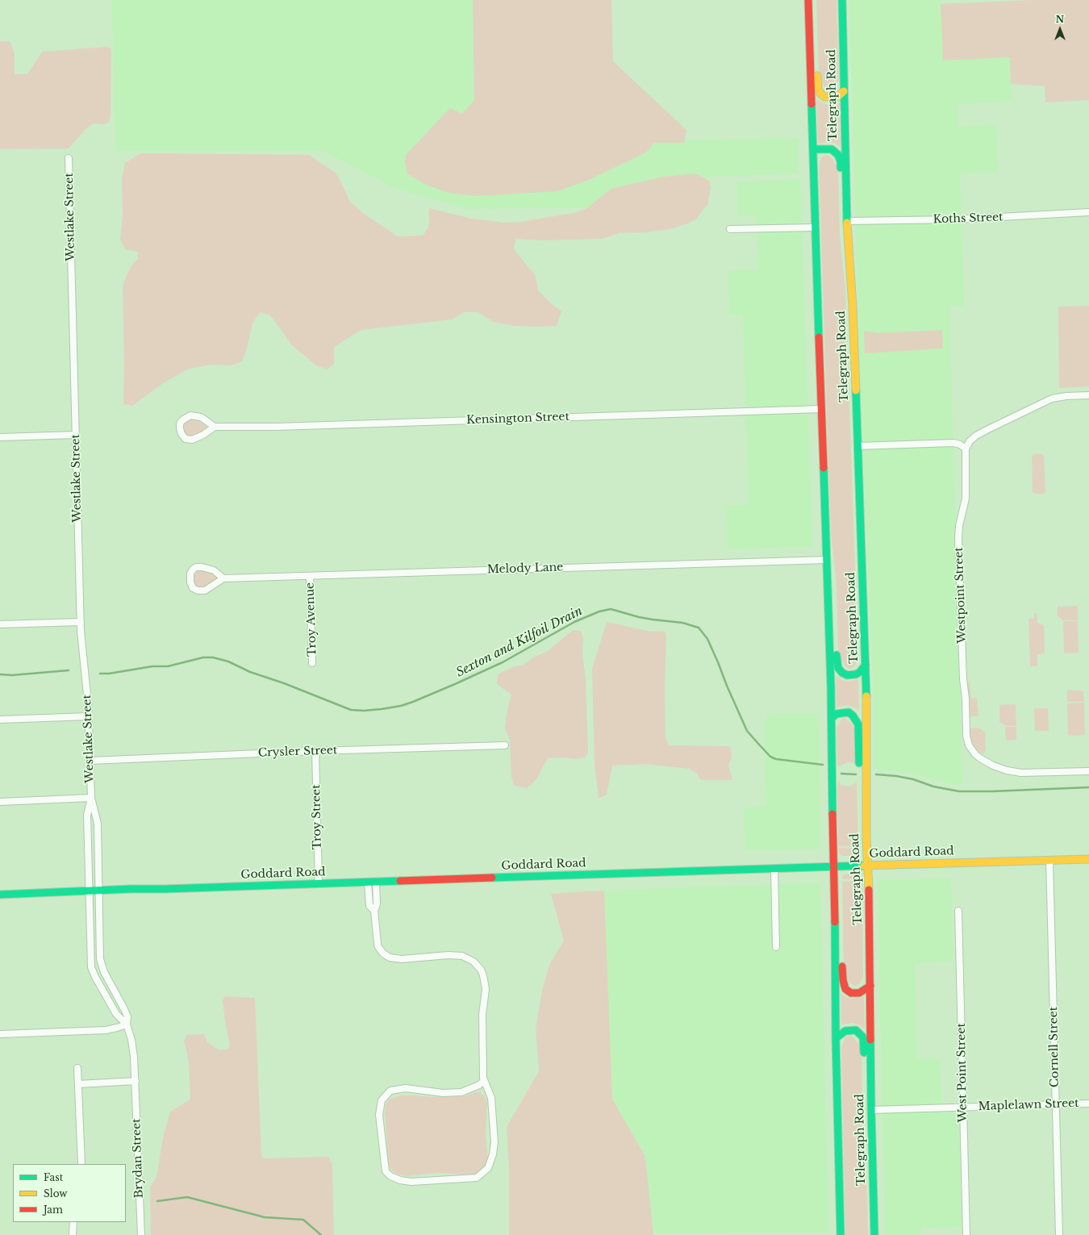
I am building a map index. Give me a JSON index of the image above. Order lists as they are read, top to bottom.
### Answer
{
  "streets": {
    "main road": ["Telegraph Road", "Goddard Road"],
    "street": [
      "Westlake Street",
      "Koths Street",
      "Kensington Street",
      "Melody Lane",
      "Westpoint Street",
      "Troy Avenue",
      "Crysler Street",
      "Troy Street",
      "Cornell Street",
      "West Point Street",
      "Maplelawn Street",
      "Brydan Street"
    ]
  },
  "crossings": [
    ["Telegraph Road", "Koths Street"],
    ["Telegraph Road", "Kensington Street"],
    ["Telegraph Road", "Melody Lane"],
    ["Telegraph Road", "Goddard Road"],
    ["Telegraph Road", "Maplelawn Street"],
    ["Westlake Street", "Crysler Street"],
    ["Westlake Street", "Goddard Road"],
    ["Westlake Street", "Brydan Street"],
    ["Melody Lane", "Troy Avenue"],
    ["Crysler Street", "Troy Street"],
    ["Troy Street", "Goddard Road"],
    ["Goddard Road", "Cornell Street"],
    ["Goddard Road", "Brydan Street"],
    ["Cornell Street", "Maplelawn Street"],
    ["West Point Street", "Maplelawn Street"]
  ],
  "water": ["Sexton and Kilfoil Drain"],
  "legend": ["Fast", "Slow", "Jam"],
  "north": "top"
}
